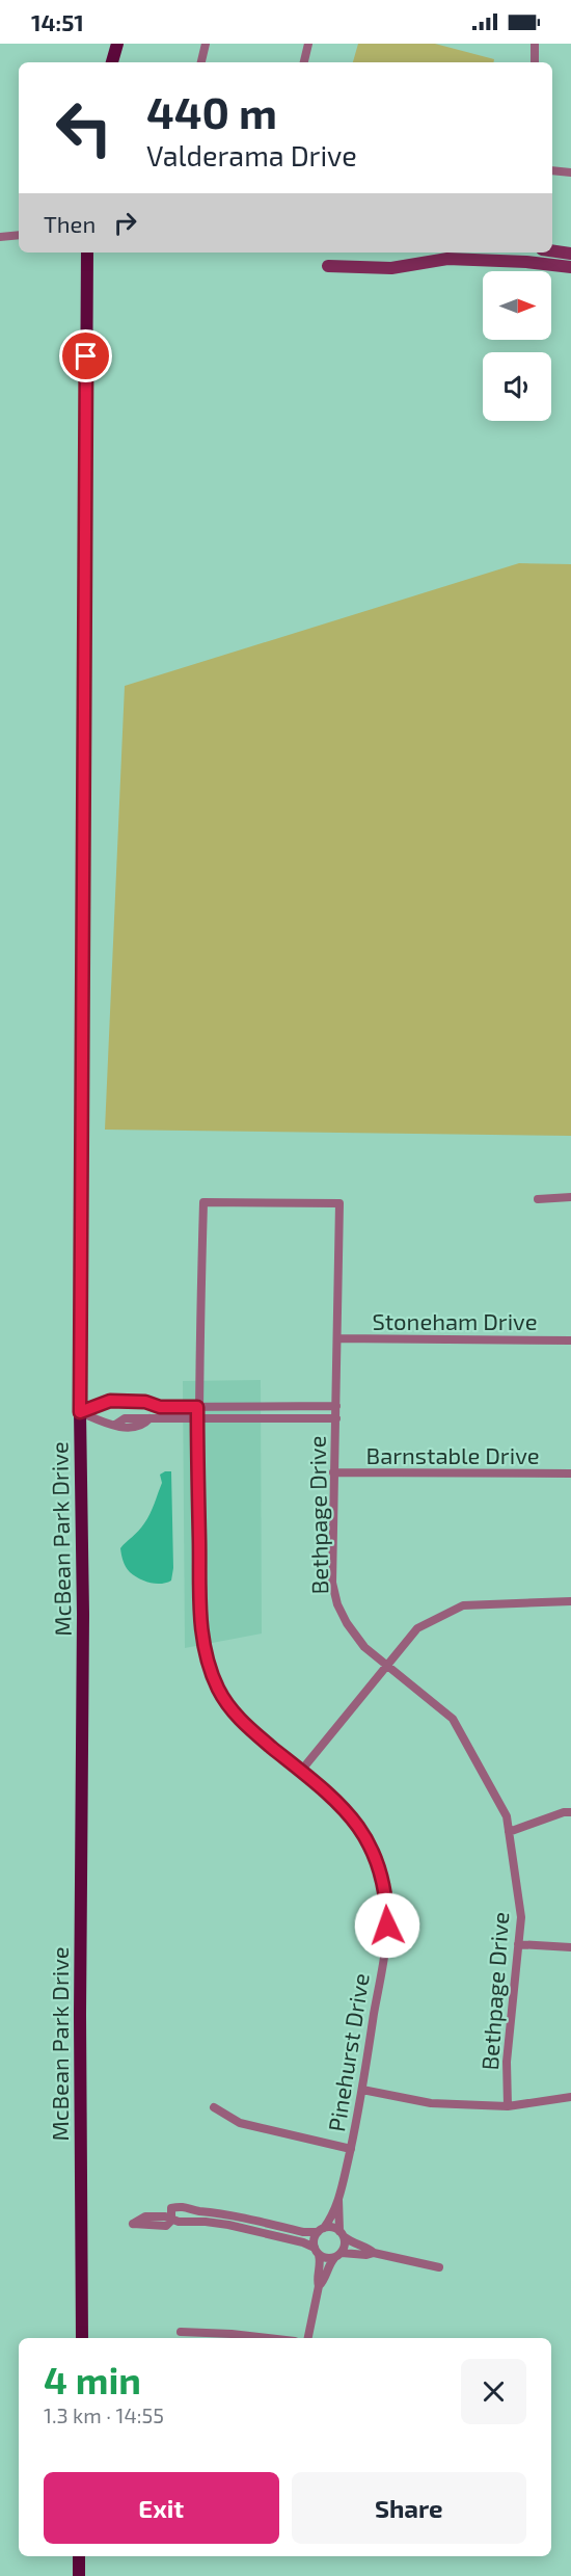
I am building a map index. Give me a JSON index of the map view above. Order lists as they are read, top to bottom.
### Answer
{
  "streets": {
    "main road": ["McBean Park Drive"],
    "street": [
      "Stoneham Drive",
      "Barnstable Drive",
      "Bethpage Drive",
      "Pinehurst Drive"
    ]
  },
  "crossings": [
    ["Stoneham Drive", "Bethpage Drive"],
    ["Stoneham Drive", "Pinehurst Drive"],
    ["Barnstable Drive", "Bethpage Drive"],
    ["Bethpage Drive", "Pinehurst Drive"]
  ],
  "north": "right",
  "page": {
    "status": "14:51",
    "turn": ["440 m", "Valderama Drive"],
    "then": "Then",
    "heading": ["4 min", "1.3 km · 14:55"],
    "buttons": ["Exit", "Share"]
  }
}
